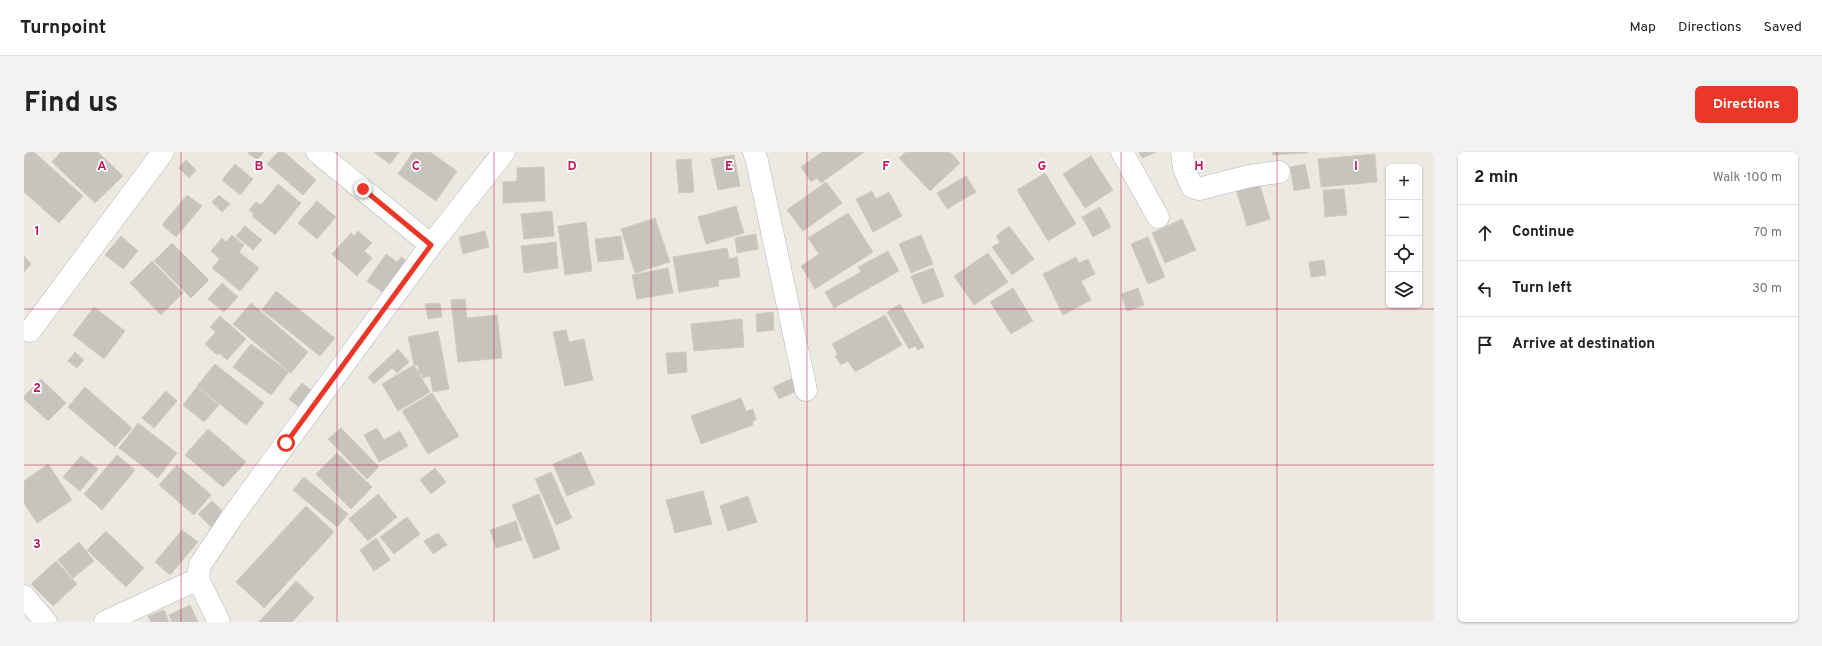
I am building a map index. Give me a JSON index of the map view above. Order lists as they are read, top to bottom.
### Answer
{
  "page": {
    "header": "Turnpoint",
    "nav": ["Map", "Directions", "Saved"],
    "title": "Find us",
    "buttons": "Directions",
    "heading": ["2 min", "Walk · 100 m"],
    "map_buttons": ["+", "−"],
    "list": [
      ["Continue", "70 m"],
      ["Turn left", "30 m"],
      "Arrive at destination"
    ]
  },
  "grid": {
    "columns": [
      "A",
      "B",
      "C",
      "D",
      "E",
      "F",
      "G",
      "H",
      "I"
    ],
    "rows": ["1", "2", "3"]
  }
}
